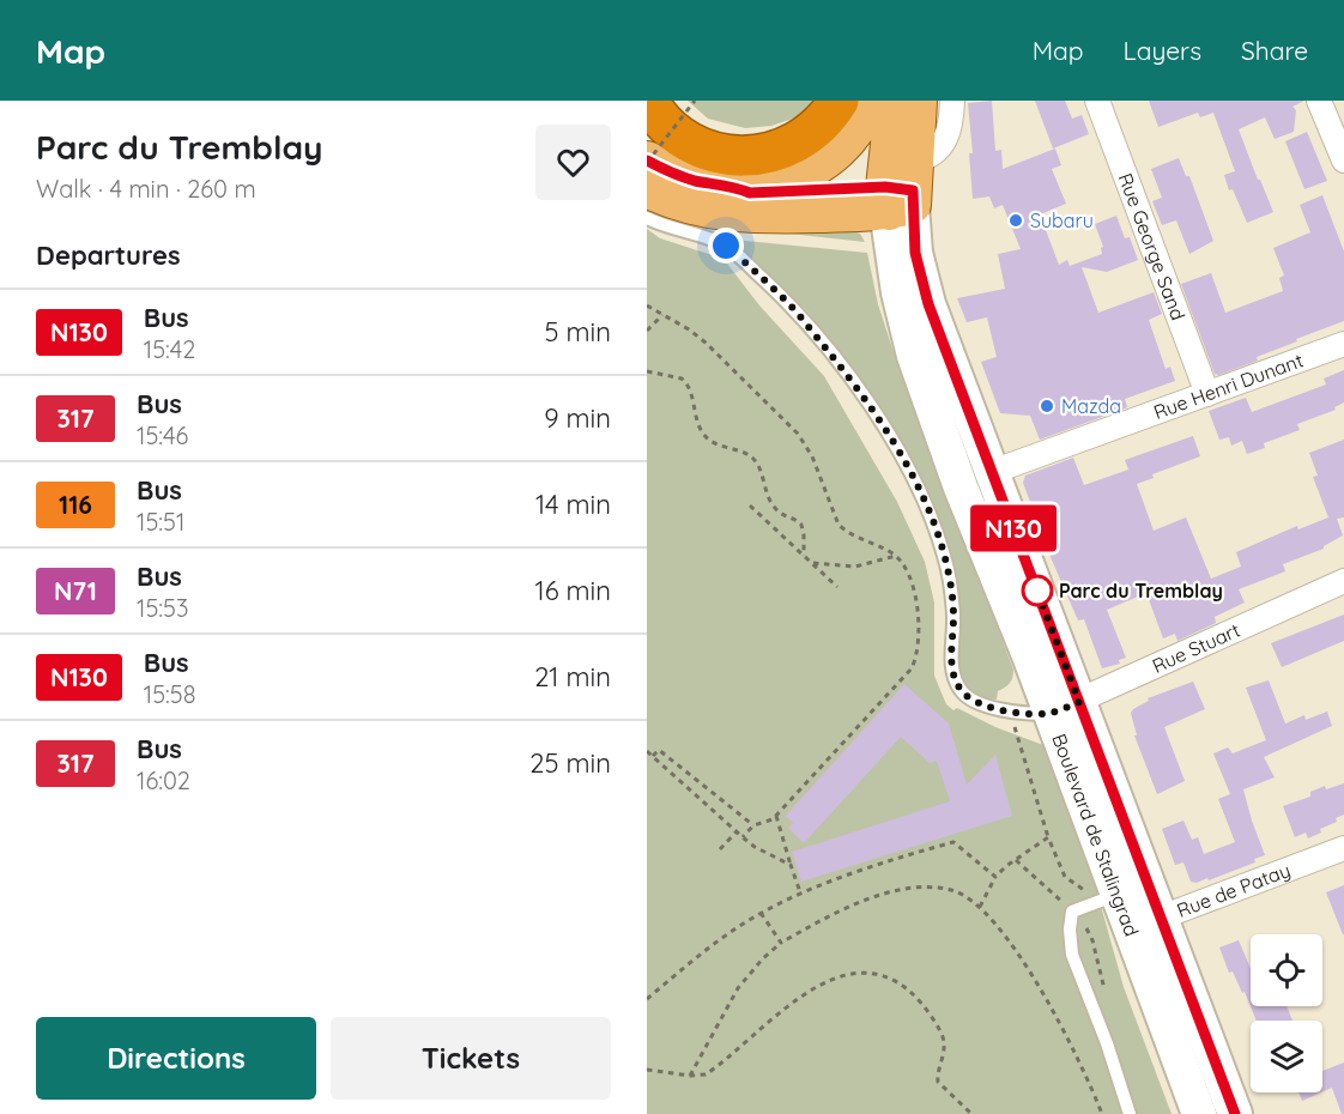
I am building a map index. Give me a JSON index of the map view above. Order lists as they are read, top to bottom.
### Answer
{
  "streets": {
    "main road": ["Boulevard de Stalingrad"],
    "street": [
      "Rue George Sand",
      "Rue Henri Dunant",
      "Rue Stuart",
      "Rue de Patay"
    ]
  },
  "crossings": [
    ["Rue George Sand", "Rue Henri Dunant"],
    ["Rue Henri Dunant", "Boulevard de Stalingrad"],
    ["Rue Stuart", "Boulevard de Stalingrad"],
    ["Boulevard de Stalingrad", "Rue de Patay"]
  ],
  "places": ["Subaru", "Mazda", "Parc du Tremblay"],
  "lines": ["bus line N130"],
  "page": {
    "header": "Map",
    "nav": ["Map", "Layers", "Share"],
    "heading": [
      ["Parc du Tremblay", "Walk · 4 min · 260 m"],
      "Departures"
    ],
    "on_map": "N130",
    "list": [
      {
        "mark": "N130",
        "name": "Bus",
        "note": "15:42",
        "value": "5 min"
      },
      {
        "mark": "317",
        "name": "Bus",
        "note": "15:46",
        "value": "9 min"
      },
      {
        "mark": "116",
        "name": "Bus",
        "note": "15:51",
        "value": "14 min"
      },
      {
        "mark": "N71",
        "name": "Bus",
        "note": "15:53",
        "value": "16 min"
      },
      {
        "mark": "N130",
        "name": "Bus",
        "note": "15:58",
        "value": "21 min"
      },
      {
        "mark": "317",
        "name": "Bus",
        "note": "16:02",
        "value": "25 min"
      }
    ],
    "buttons": ["Directions", "Tickets"]
  }
}
